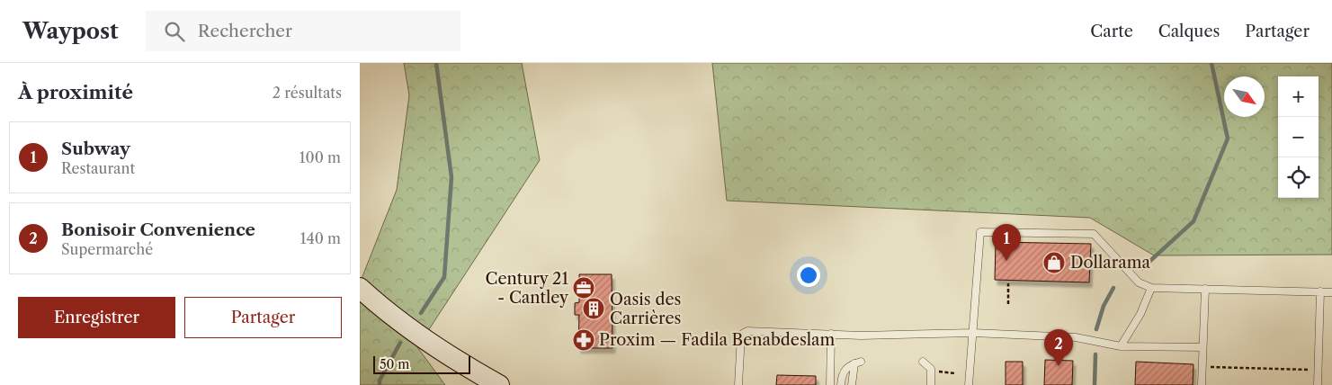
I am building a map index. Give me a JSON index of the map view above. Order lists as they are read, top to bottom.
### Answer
{
  "places": {
    "shop": ["Dollarama"],
    "office": ["Century 21 - Cantley"],
    "building": ["Oasis des Carrières"],
    "pharmacy": ["Proxim — Fadila Benabdeslam"]
  },
  "scale_bar": "50 m",
  "north": "bottom right",
  "page": {
    "header": "Waypost",
    "search": "Rechercher",
    "nav": ["Carte", "Calques", "Partager"],
    "heading": ["À proximité", "2 résultats"],
    "map_buttons": ["+", "−"],
    "list": [
      {
        "mark": "1",
        "name": "Subway",
        "note": "Restaurant",
        "value": "100 m"
      },
      {
        "mark": "2",
        "name": "Bonisoir Convenience",
        "note": "Supermarché",
        "value": "140 m"
      }
    ],
    "pins": ["1", "2"],
    "buttons": ["Enregistrer", "Partager"],
    "scale": "50 m"
  }
}
